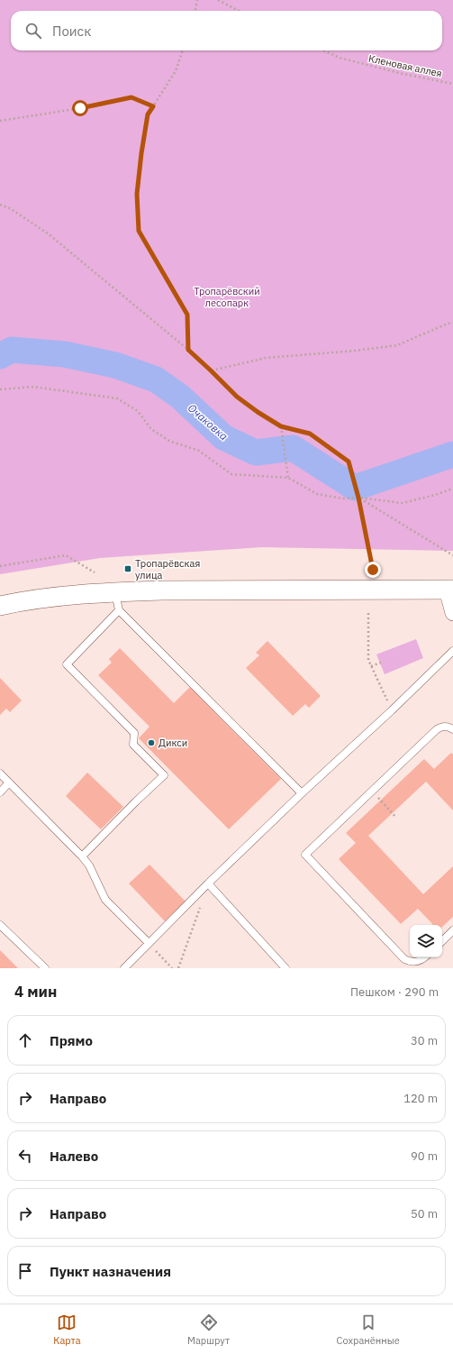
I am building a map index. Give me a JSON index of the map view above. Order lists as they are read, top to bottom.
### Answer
{
  "streets": {
    "path": ["Кленовая аллея"]
  },
  "water": ["Очаковка"],
  "parks": ["Тропарёвский лесопарк"],
  "places": {
    "transit": ["Тропарёвская улица"],
    "other": ["Дикси"]
  },
  "page": {
    "search": "Поиск",
    "heading": ["4 мин", "Пешком · 290 m"],
    "list": [
      ["Прямо", "30 m"],
      ["Направо", "120 m"],
      ["Налево", "90 m"],
      ["Направо", "50 m"],
      "Пункт назначения"
    ],
    "nav": ["Карта", "Маршрут", "Сохранённые"]
  }
}
